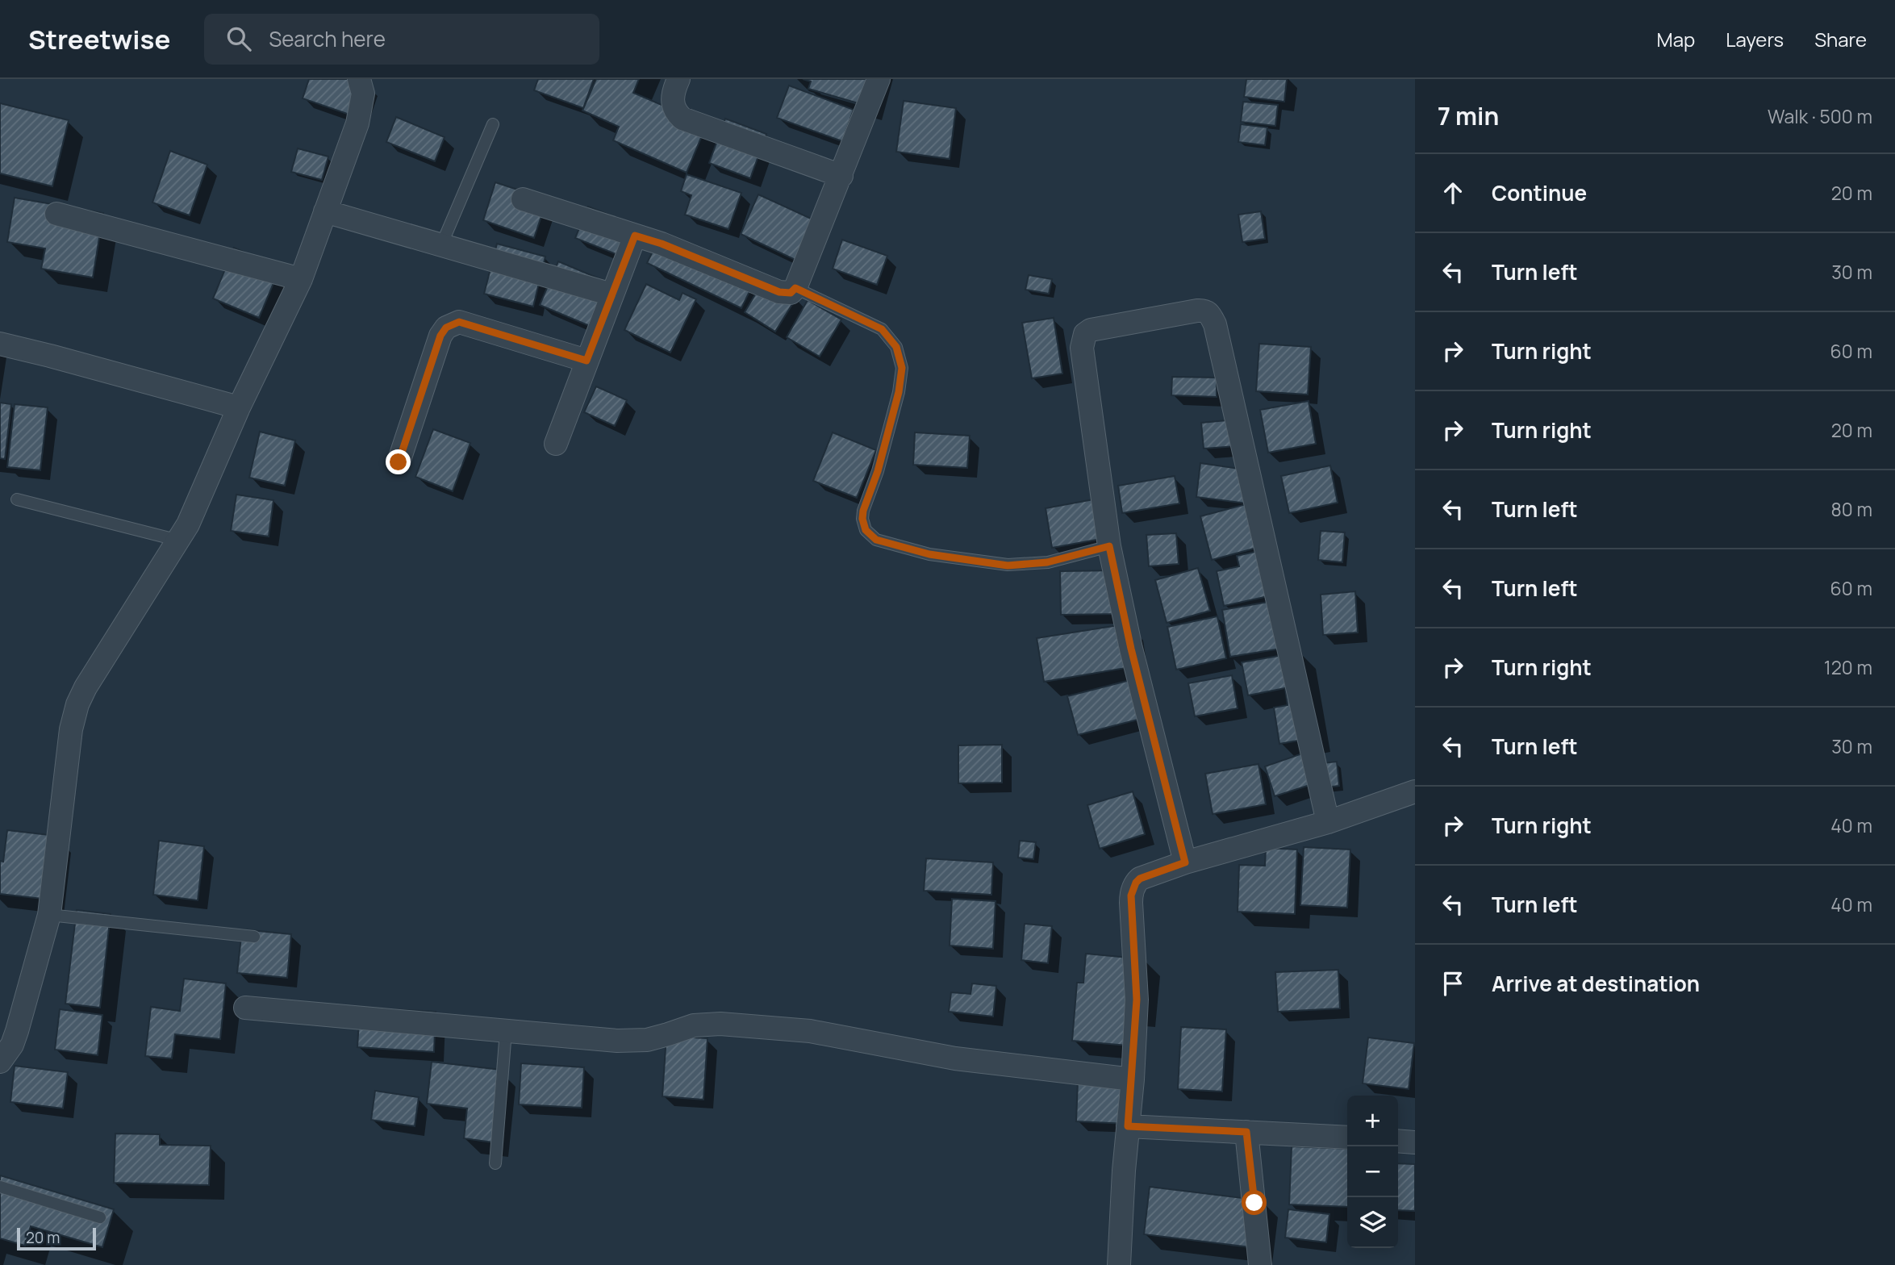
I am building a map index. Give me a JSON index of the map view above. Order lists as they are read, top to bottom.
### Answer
{
  "scale_bar": "20 m",
  "page": {
    "header": "Streetwise",
    "search": "Search here",
    "nav": ["Map", "Layers", "Share"],
    "heading": ["7 min", "Walk · 500 m"],
    "list": [
      ["Continue", "20 m"],
      ["Turn left", "30 m"],
      ["Turn right", "60 m"],
      ["Turn right", "20 m"],
      ["Turn left", "80 m"],
      ["Turn left", "60 m"],
      ["Turn right", "120 m"],
      ["Turn left", "30 m"],
      ["Turn right", "40 m"],
      ["Turn left", "40 m"],
      "Arrive at destination"
    ],
    "map_buttons": ["+", "−"],
    "scale": "20 m"
  }
}
